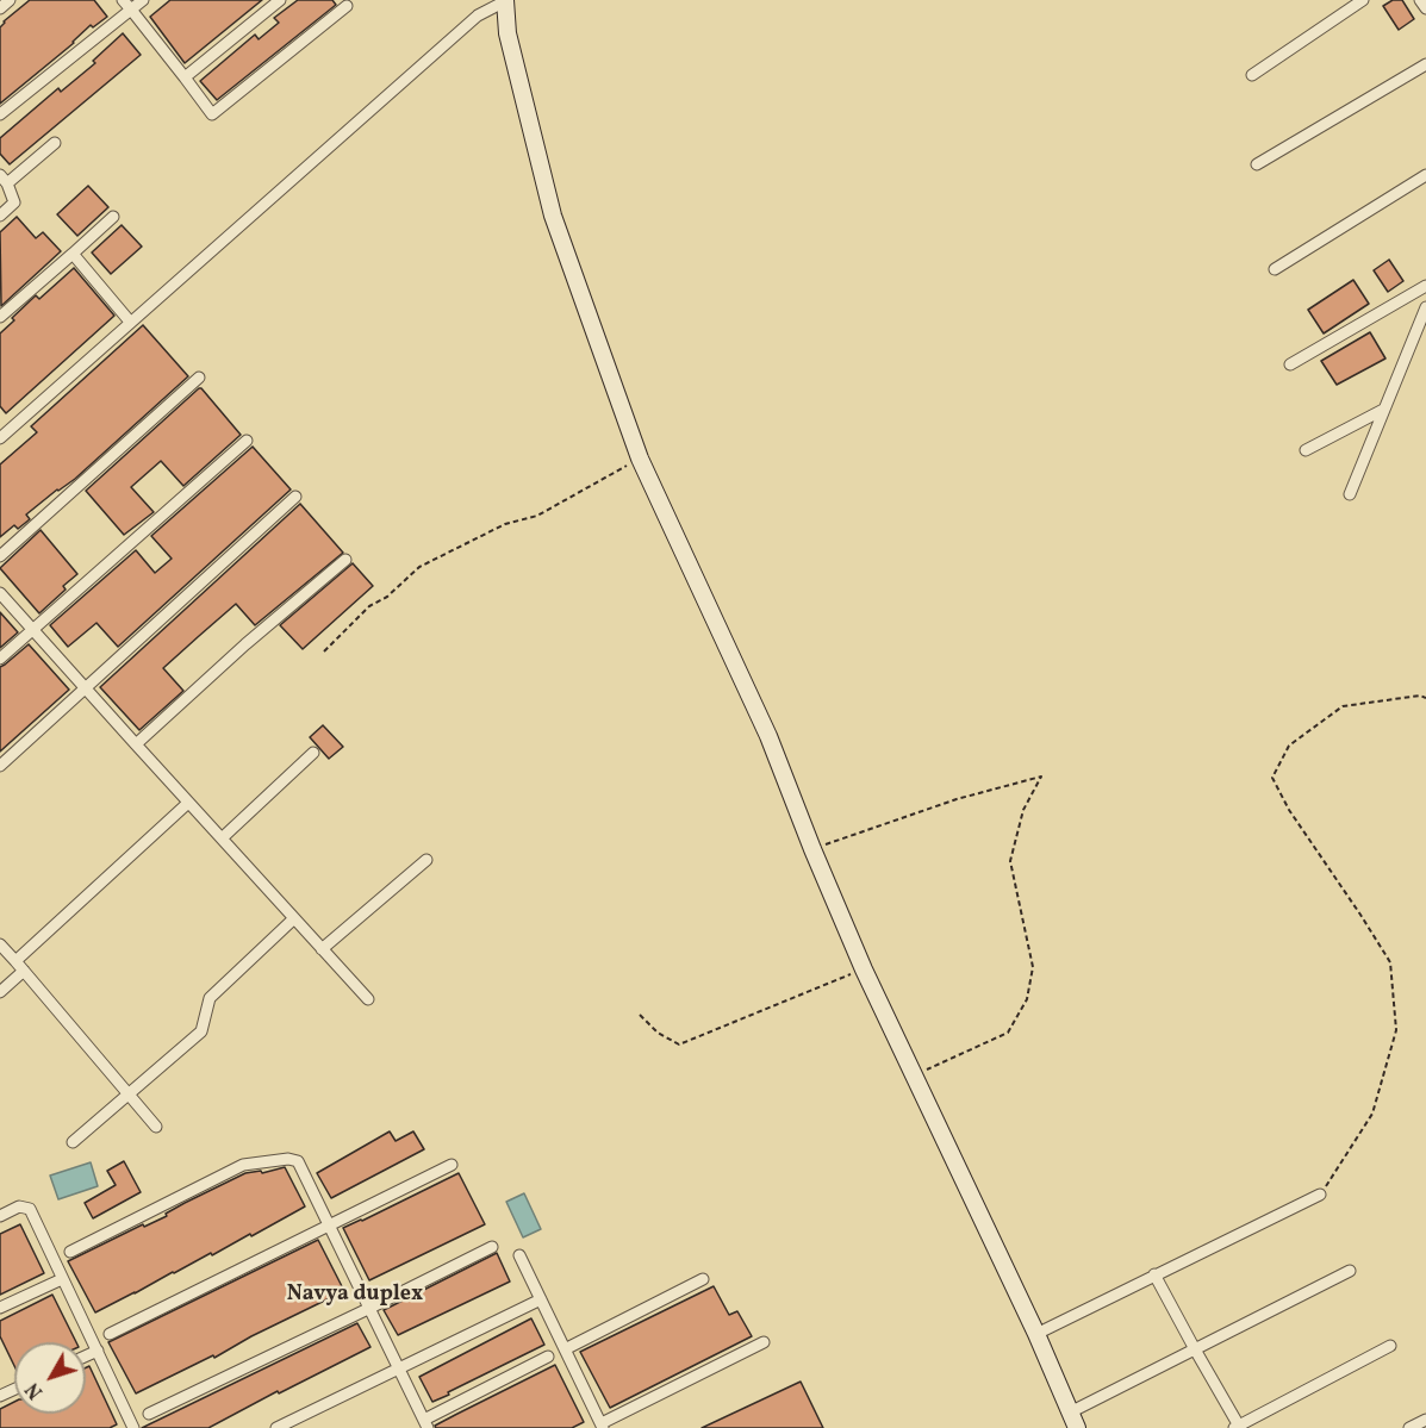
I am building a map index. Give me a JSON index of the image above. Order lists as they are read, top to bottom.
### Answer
{
  "districts": ["Navya duplex"],
  "north": "bottom left"
}
